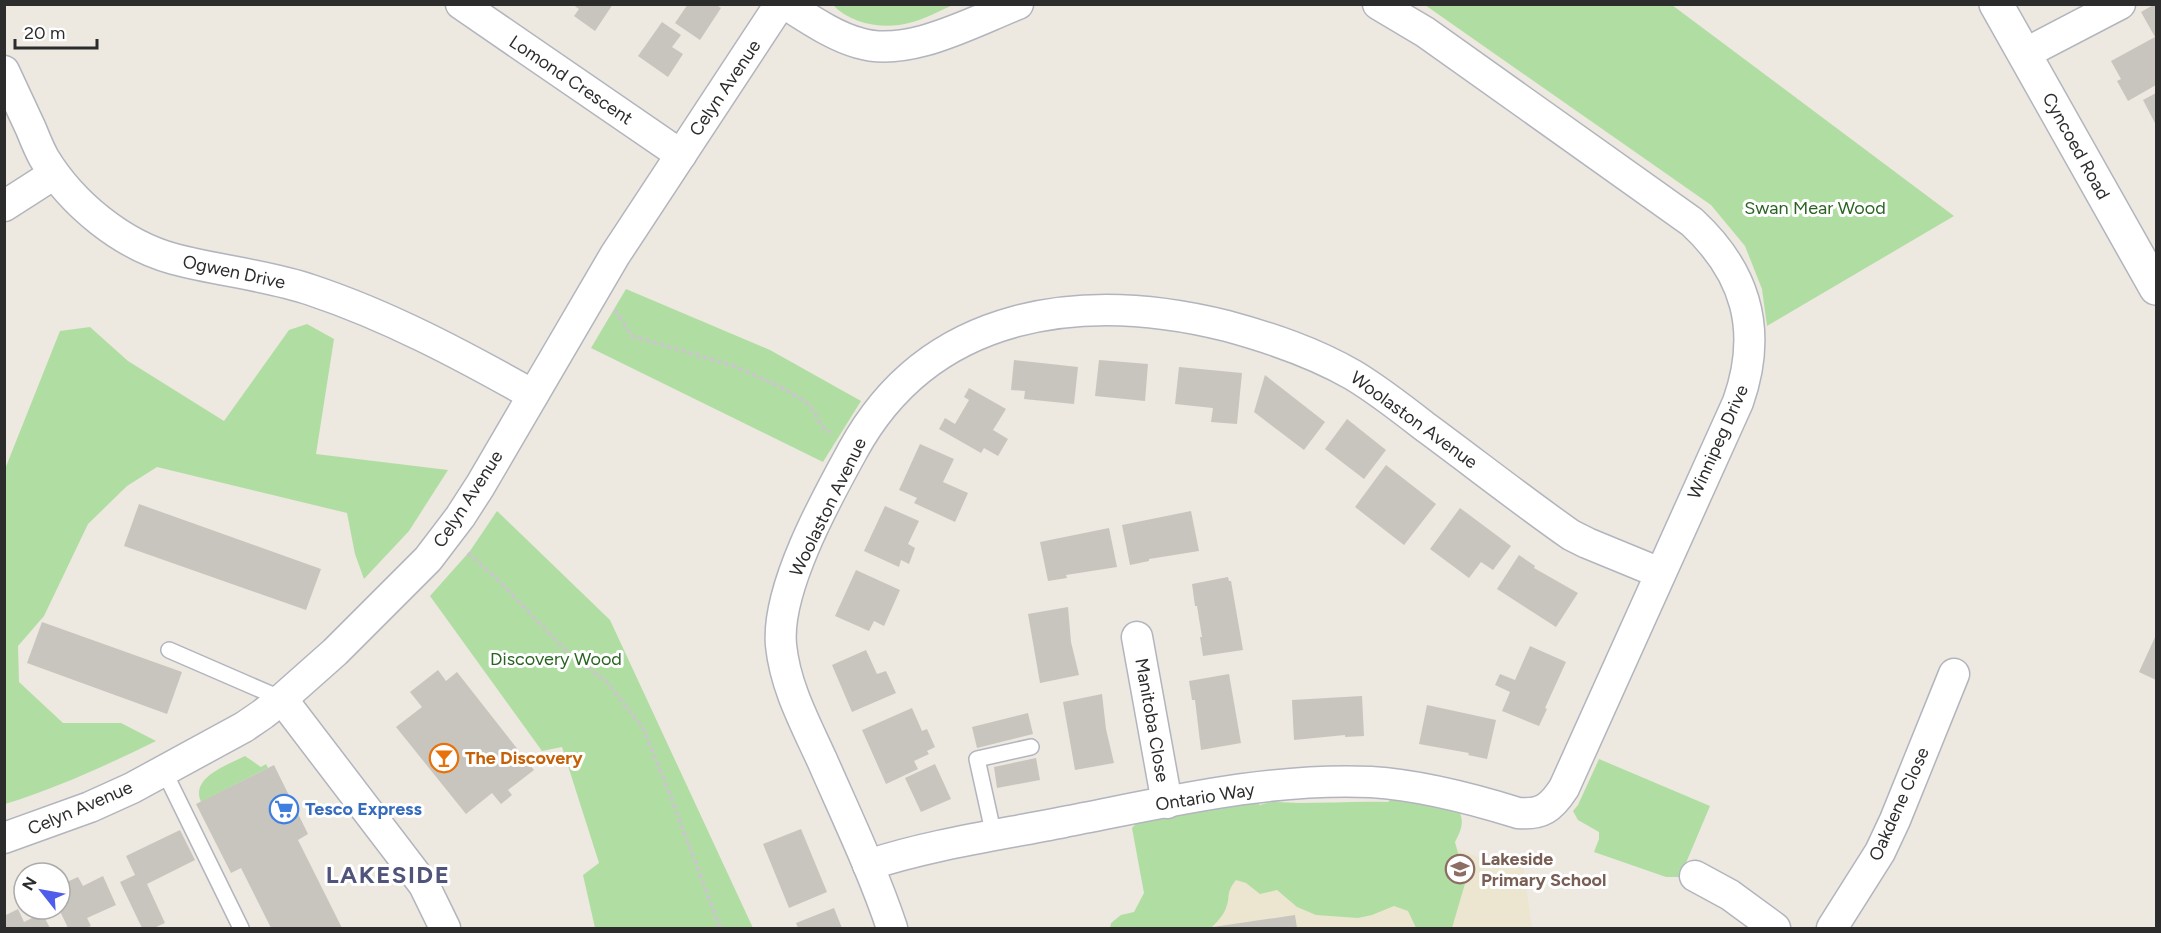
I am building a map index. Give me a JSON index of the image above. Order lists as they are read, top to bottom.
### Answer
{
  "streets": {
    "street": [
      "Lomond Crescent",
      "Celyn Avenue",
      "Cyncoed Road",
      "Ogwen Drive",
      "Woolaston Avenue",
      "Winnipeg Drive",
      "Manitoba Close",
      "Ontario Way",
      "Oakdene Close"
    ]
  },
  "crossings": [
    ["Lomond Crescent", "Celyn Avenue"],
    ["Celyn Avenue", "Ogwen Drive"],
    ["Woolaston Avenue", "Winnipeg Drive"],
    ["Woolaston Avenue", "Ontario Way"],
    ["Winnipeg Drive", "Ontario Way"],
    ["Manitoba Close", "Ontario Way"]
  ],
  "districts": ["LAKESIDE"],
  "parks": ["Swan Mear Wood", "Discovery Wood"],
  "places": {
    "bar": ["The Discovery"],
    "supermarket": ["Tesco Express"],
    "school or university": ["Lakeside Primary School"]
  },
  "scale_bar": "20 m",
  "north": "top left"
}
